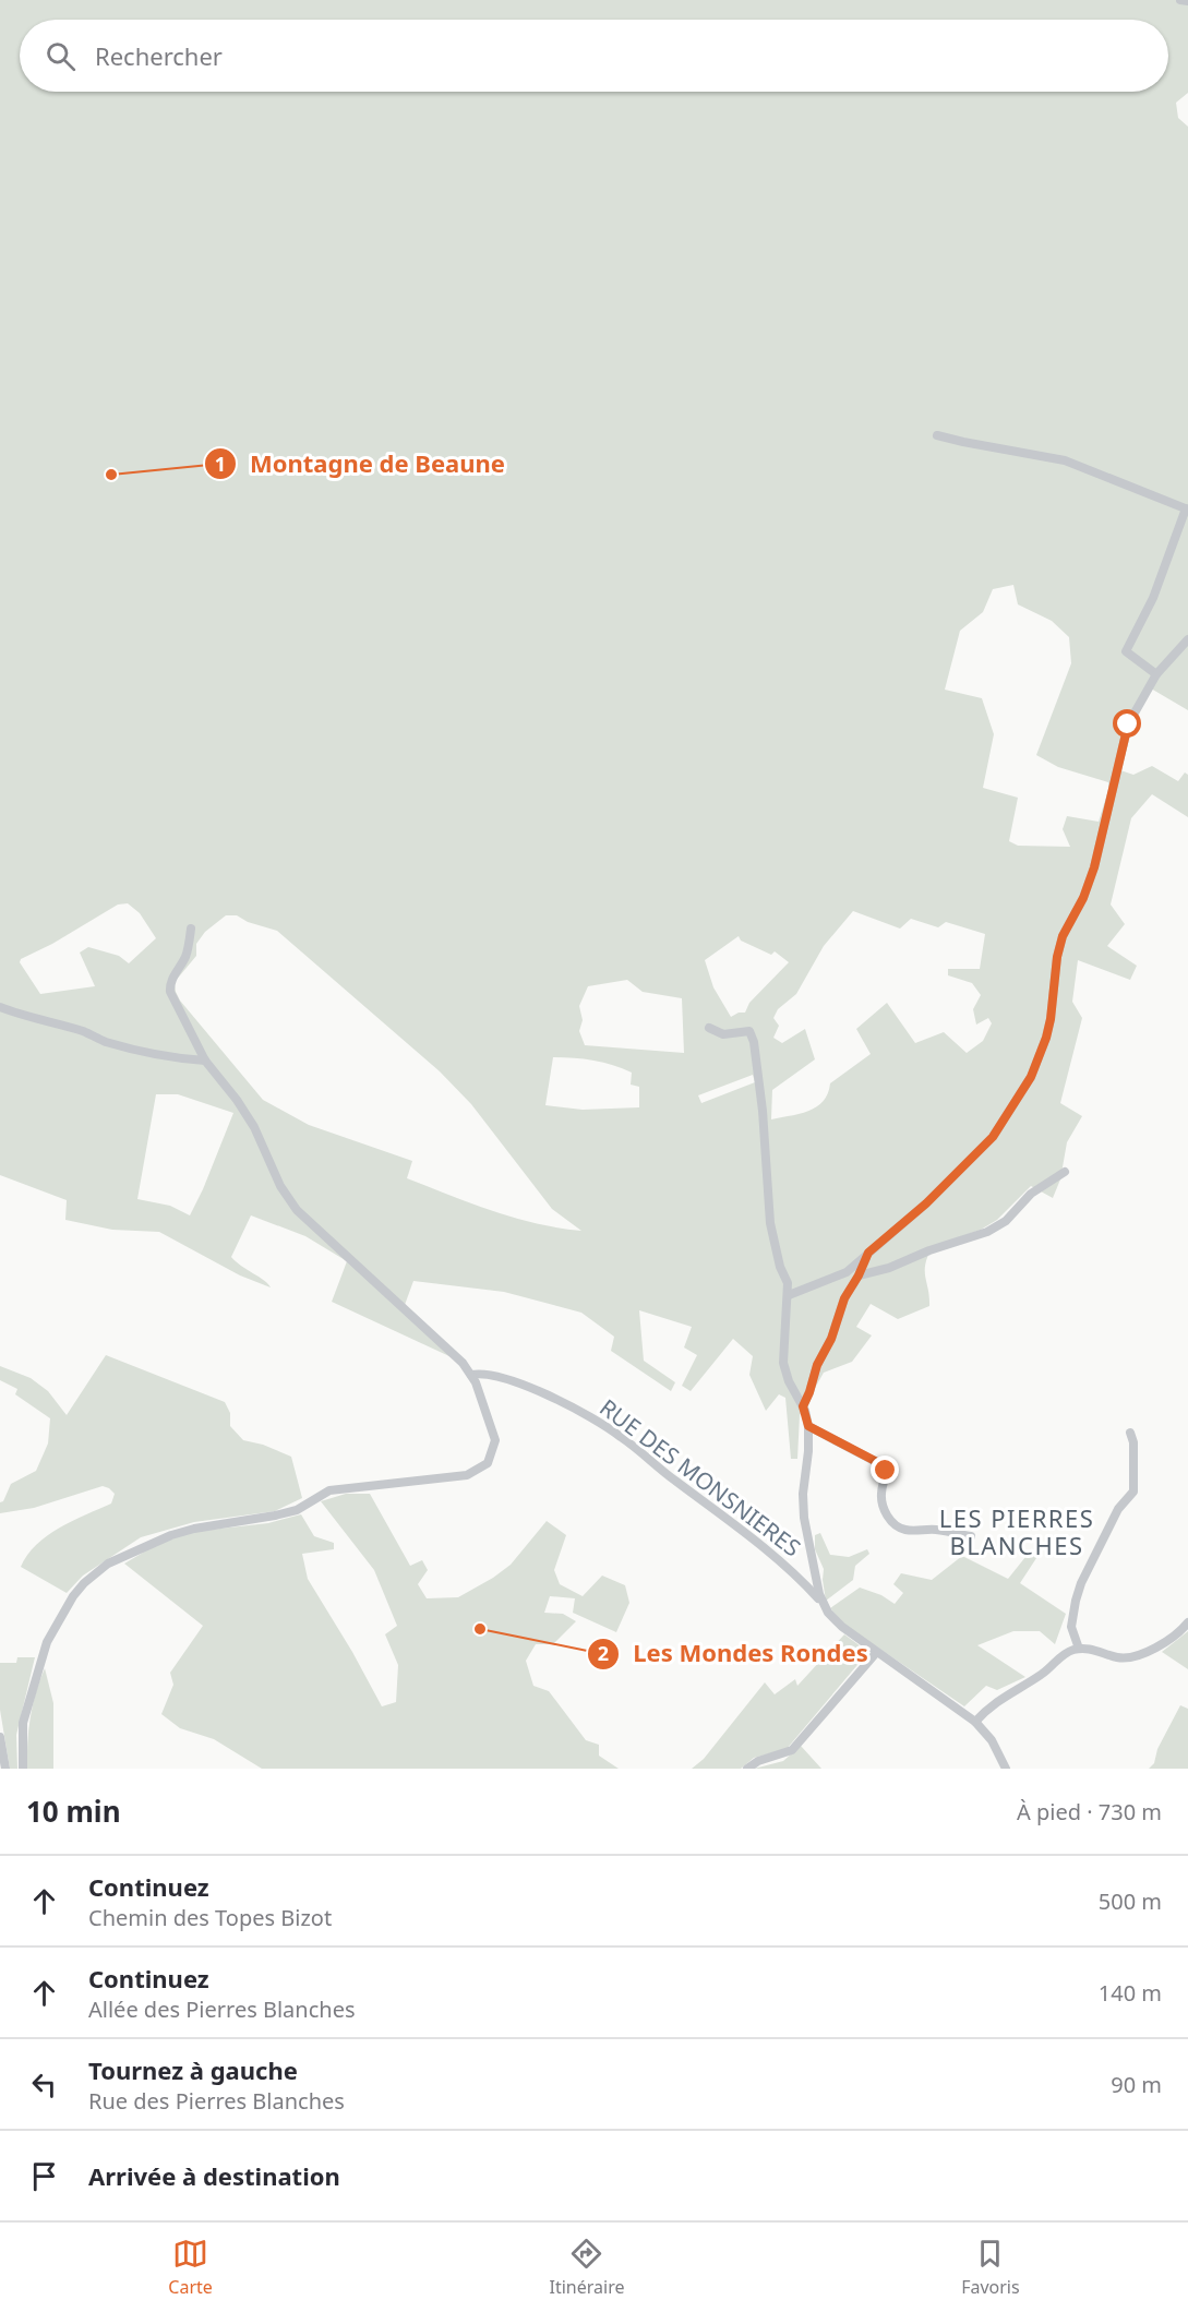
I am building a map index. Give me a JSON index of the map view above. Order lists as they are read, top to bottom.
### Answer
{
  "streets": {
    "street": ["RUE DES MONSNIERES"]
  },
  "districts": ["LES PIERRES BLANCHES"],
  "places": ["Montagne de Beaune", "Les Mondes Rondes"],
  "page": {
    "search": "Rechercher",
    "heading": ["10 min", "À pied · 730 m"],
    "list": [
      ["Continuez", "Chemin des Topes Bizot", "500 m"],
      ["Continuez", "Allée des Pierres Blanches", "140 m"],
      ["Tournez à gauche", "Rue des Pierres Blanches", "90 m"],
      "Arrivée à destination"
    ],
    "nav": ["Carte", "Itinéraire", "Favoris"]
  }
}
